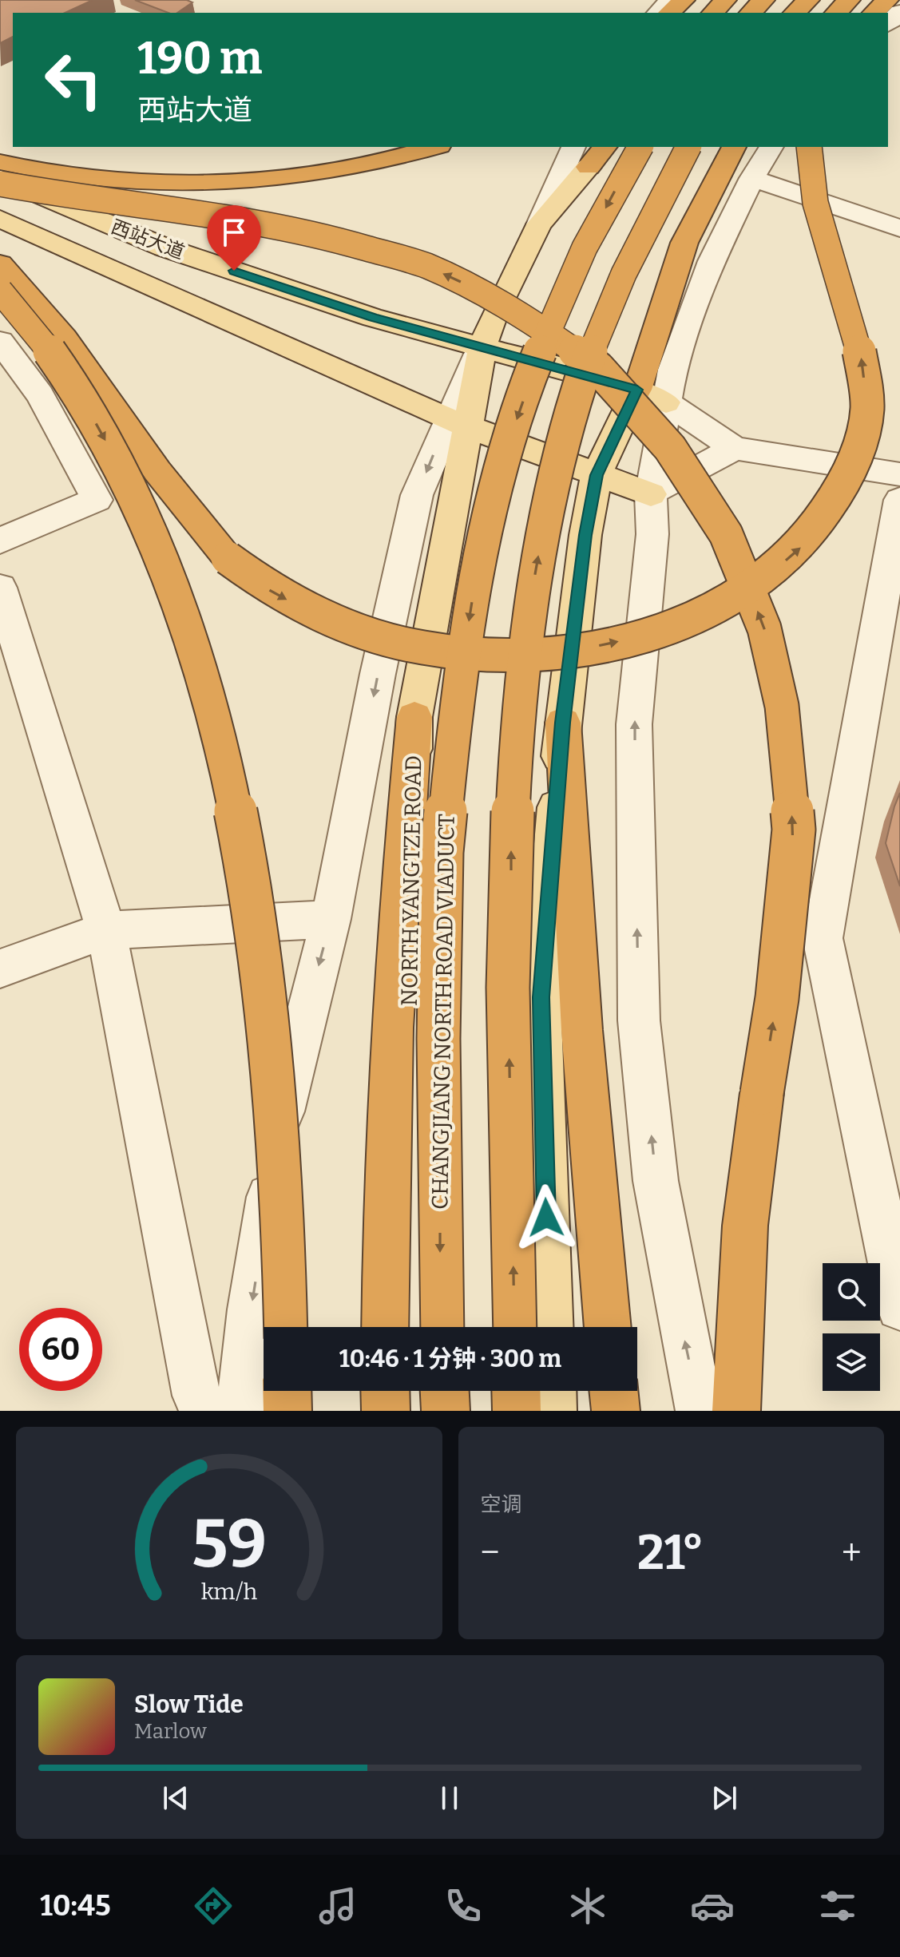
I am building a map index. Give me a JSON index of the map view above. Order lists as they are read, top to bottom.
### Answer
{
  "streets": {
    "highway": ["CHANGJIANG NORTH ROAD VIADUCT"],
    "main road": ["西站大道", "NORTH YANGTZE ROAD"]
  },
  "crossings": [
    ["西站大道", "NORTH YANGTZE ROAD"]
  ],
  "page": {
    "turn": ["190 m", "西站大道"],
    "limit": "60",
    "trip": "10:46 · 1 分钟 · 300 m",
    "tile": "空调",
    "heat": ["−", "21°", "+"],
    "song": ["Slow Tide", "Marlow"],
    "tabs": "10:45",
    "gauge": ["59", "km/h"]
  }
}
